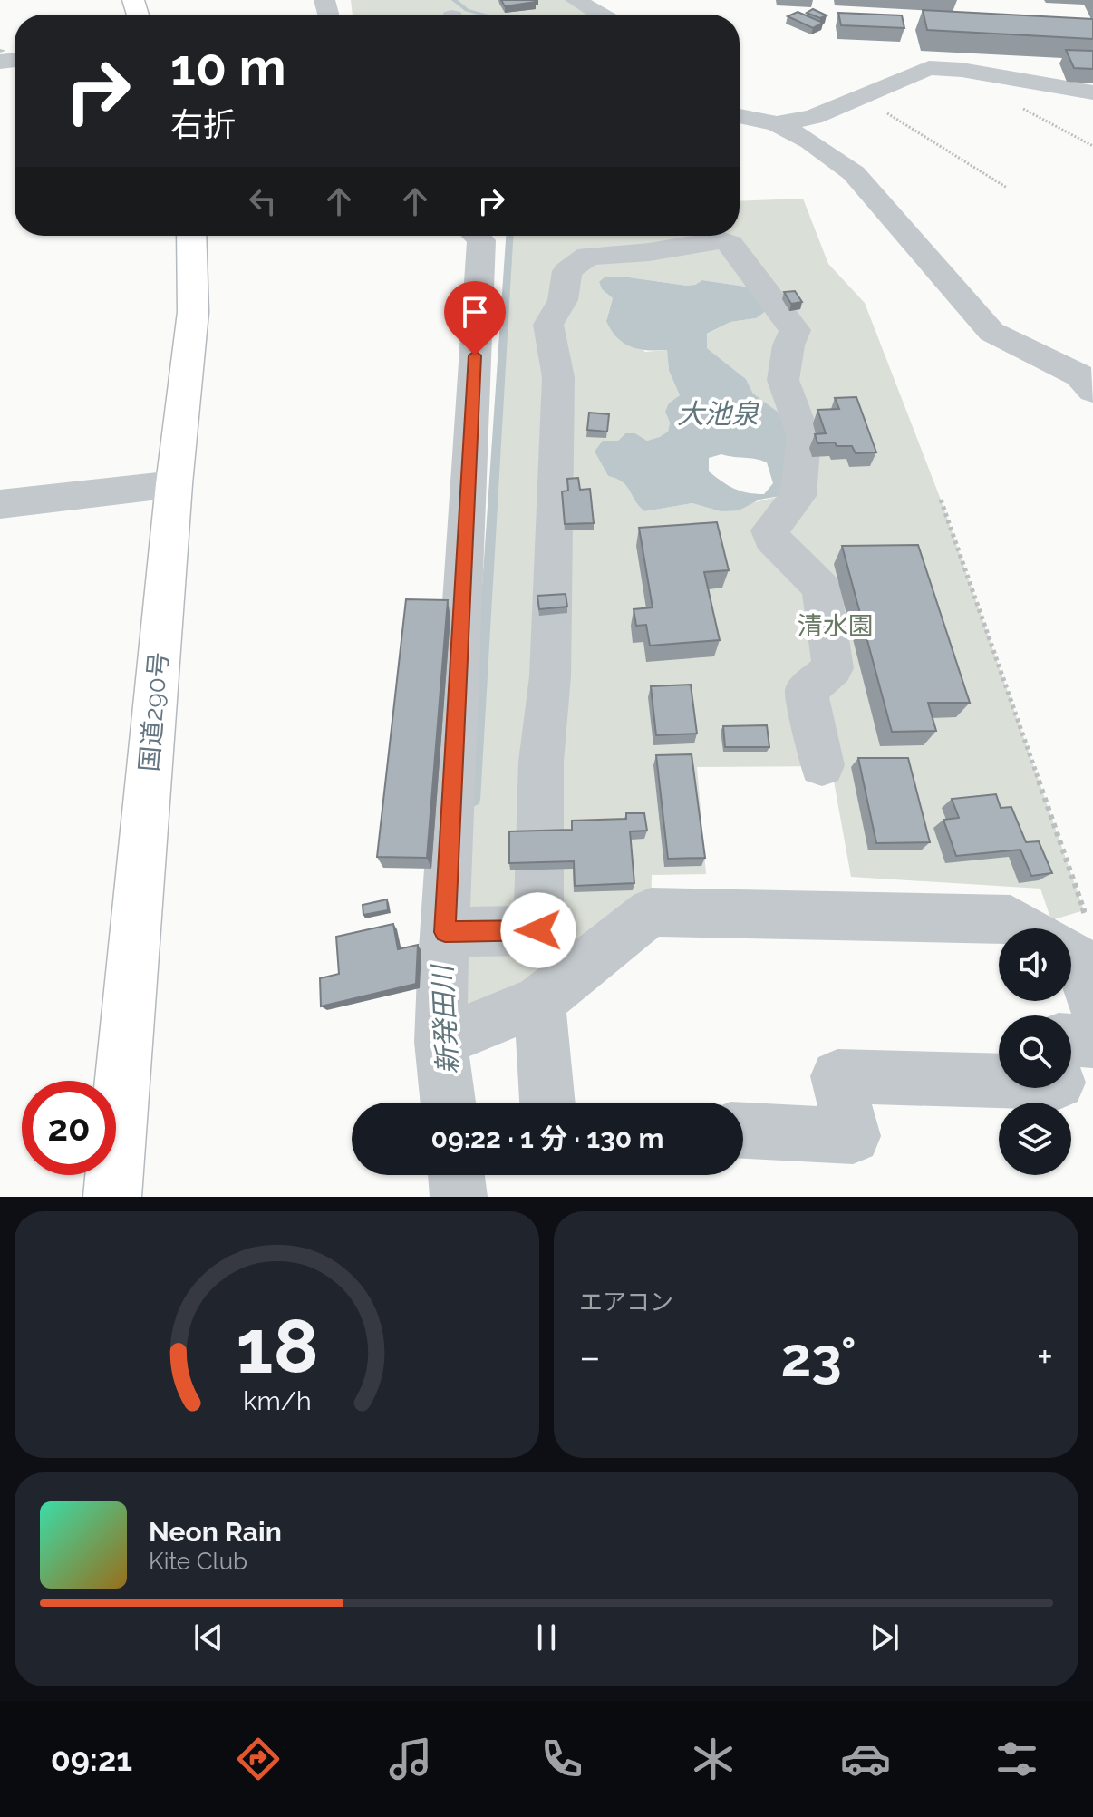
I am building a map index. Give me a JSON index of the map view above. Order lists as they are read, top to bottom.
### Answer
{
  "streets": {
    "highway": ["国道290号"]
  },
  "water": ["大池泉", "新発田川"],
  "parks": ["清水園"],
  "page": {
    "turn": ["10 m", "右折"],
    "limit": "20",
    "trip": "09:22 · 1 分 · 130 m",
    "tile": "エアコン",
    "heat": ["−", "23°", "+"],
    "song": ["Neon Rain", "Kite Club"],
    "tabs": "09:21",
    "gauge": ["18", "km/h"]
  }
}
